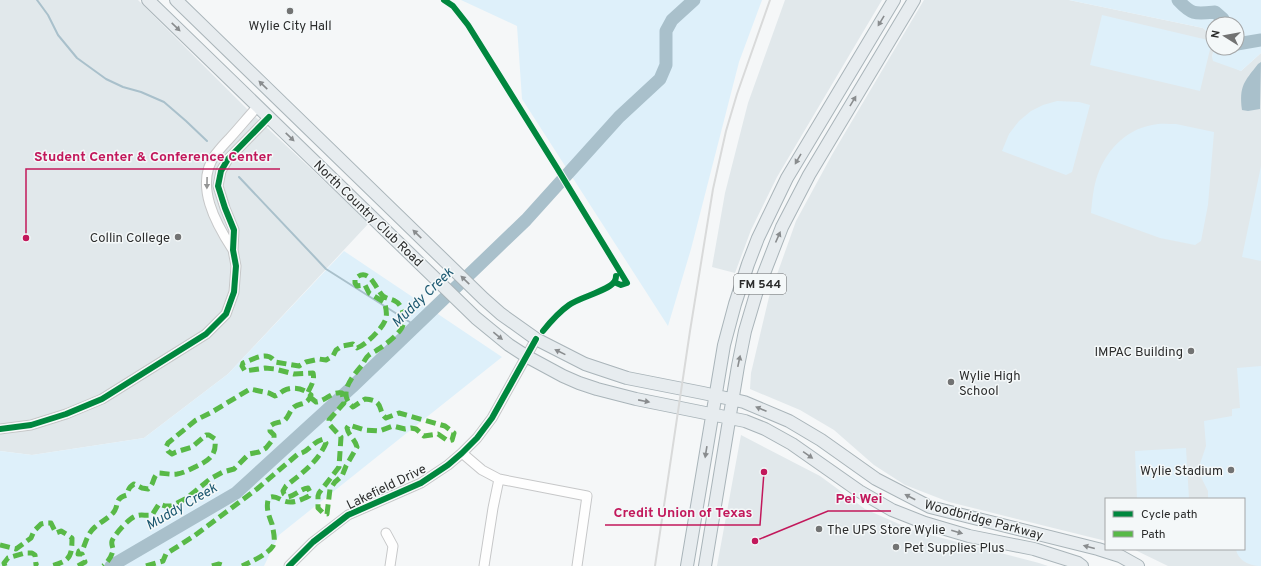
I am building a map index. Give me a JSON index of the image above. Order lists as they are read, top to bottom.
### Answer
{
  "streets": {
    "main road": ["North Country Club Road", "FM 544", "Woodbridge Parkway"],
    "street": ["Lakefield Drive"]
  },
  "crossings": [
    ["North Country Club Road", "FM 544"],
    ["North Country Club Road", "Lakefield Drive"],
    ["North Country Club Road", "Woodbridge Parkway"],
    ["FM 544", "Woodbridge Parkway"]
  ],
  "water": ["Muddy Creek"],
  "places": [
    "Wylie City Hall",
    "Collin College",
    "Student Center & Conference Center",
    "IMPAC Building",
    "Wylie High School",
    "Wylie Stadium",
    "Credit Union of Texas",
    "The UPS Store Wylie",
    "Pei Wei",
    "Pet Supplies Plus"
  ],
  "legend": ["Cycle path", "Path"],
  "north": "left"
}
